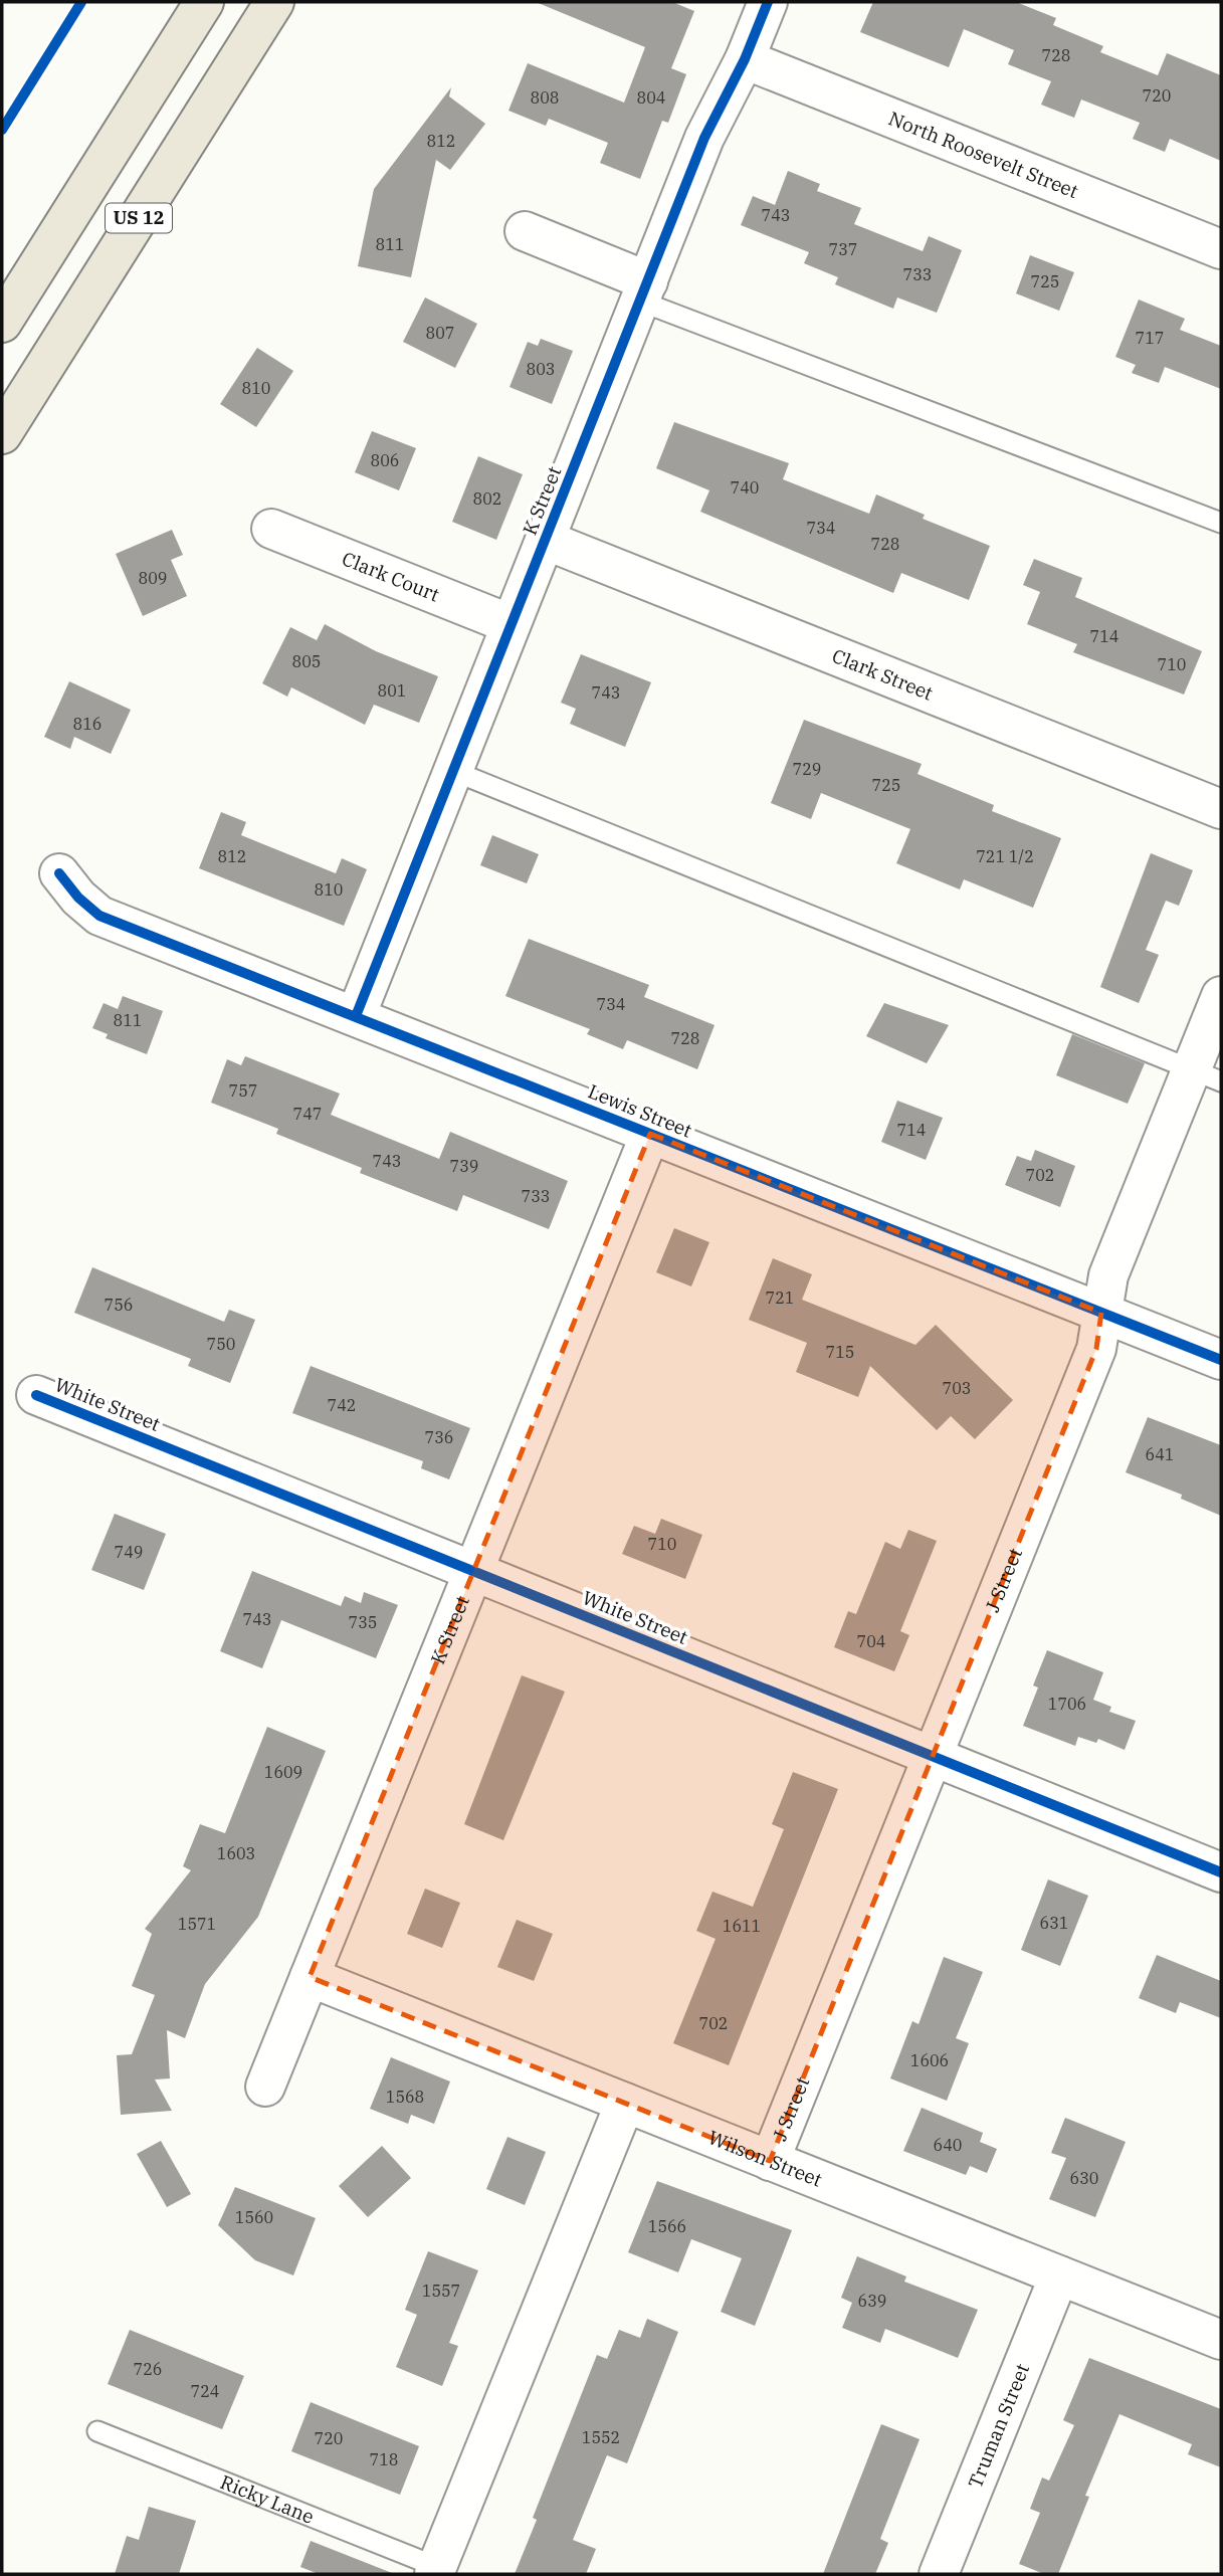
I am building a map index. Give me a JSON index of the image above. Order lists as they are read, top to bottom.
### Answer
{
  "streets": {
    "highway": ["US 12"],
    "street": [
      "North Roosevelt Street",
      "K Street",
      "Clark Court",
      "Clark Street",
      "Lewis Street",
      "White Street",
      "J Street",
      "Wilson Street",
      "Truman Street"
    ],
    "lane": ["Ricky Lane"]
  },
  "crossings": [
    ["North Roosevelt Street", "K Street"],
    ["K Street", "Clark Court"],
    ["K Street", "Clark Street"],
    ["K Street", "Lewis Street"],
    ["K Street", "White Street"],
    ["K Street", "Wilson Street"],
    ["Lewis Street", "J Street"],
    ["White Street", "J Street"],
    ["J Street", "Wilson Street"],
    ["Wilson Street", "Truman Street"]
  ],
  "house_numbers": [
    "728",
    "720",
    "808",
    "804",
    "812",
    "743",
    "811",
    "737",
    "733",
    "725",
    "807",
    "717",
    "803",
    "810",
    "806",
    "740",
    "802",
    "734",
    "728",
    "809",
    "714",
    "805",
    "710",
    "801",
    "743",
    "816",
    "729",
    "725",
    "812",
    "721 1/2",
    "810",
    "734",
    "811",
    "728",
    "757",
    "747",
    "714",
    "743",
    "739",
    "702",
    "733",
    "721",
    "756",
    "750",
    "715",
    "703",
    "742",
    "736",
    "641",
    "710",
    "749",
    "743",
    "735",
    "704",
    "1706",
    "1609",
    "1603",
    "631",
    "1571",
    "1611",
    "702",
    "1606",
    "1568",
    "640",
    "630",
    "1560",
    "1566",
    "1557",
    "639",
    "726",
    "724",
    "1552",
    "720",
    "718"
  ]
}
